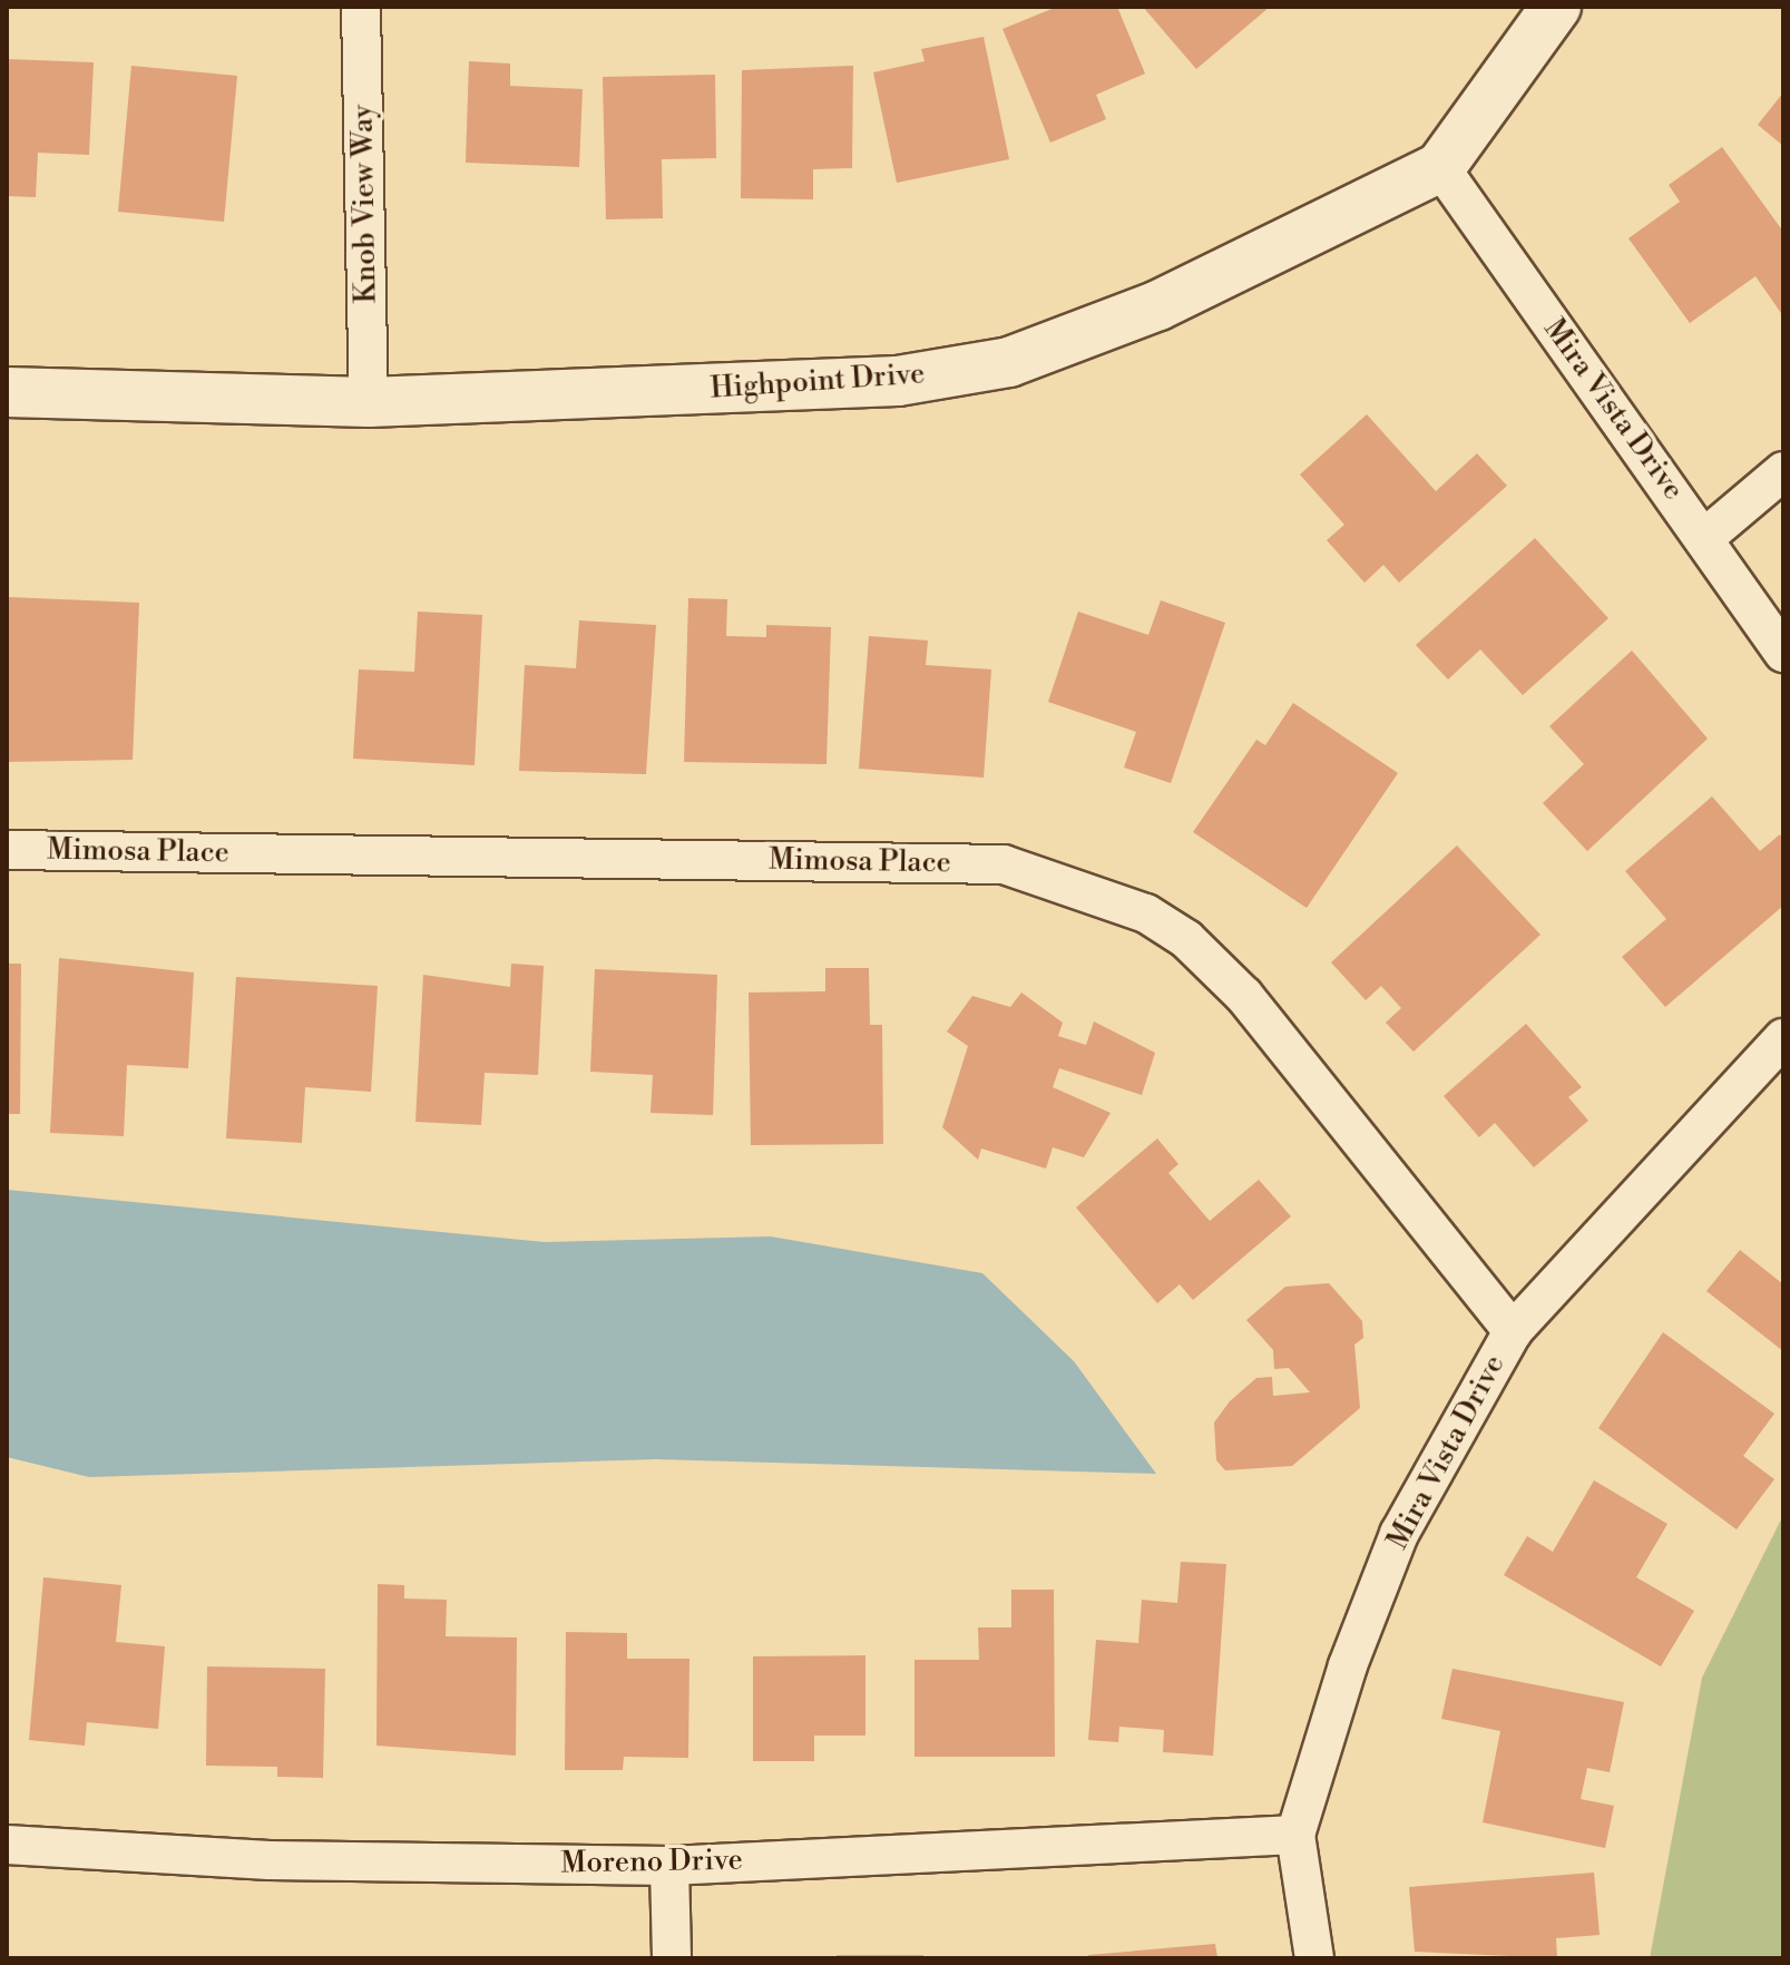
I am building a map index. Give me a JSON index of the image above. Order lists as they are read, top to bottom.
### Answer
{
  "streets": {
    "street": [
      "Knob View Way",
      "Highpoint Drive",
      "Mira Vista Drive",
      "Mimosa Place",
      "Moreno Drive"
    ]
  },
  "crossings": [
    ["Knob View Way", "Highpoint Drive"],
    ["Highpoint Drive", "Mira Vista Drive"],
    ["Mira Vista Drive", "Mimosa Place"],
    ["Mira Vista Drive", "Moreno Drive"]
  ]
}
